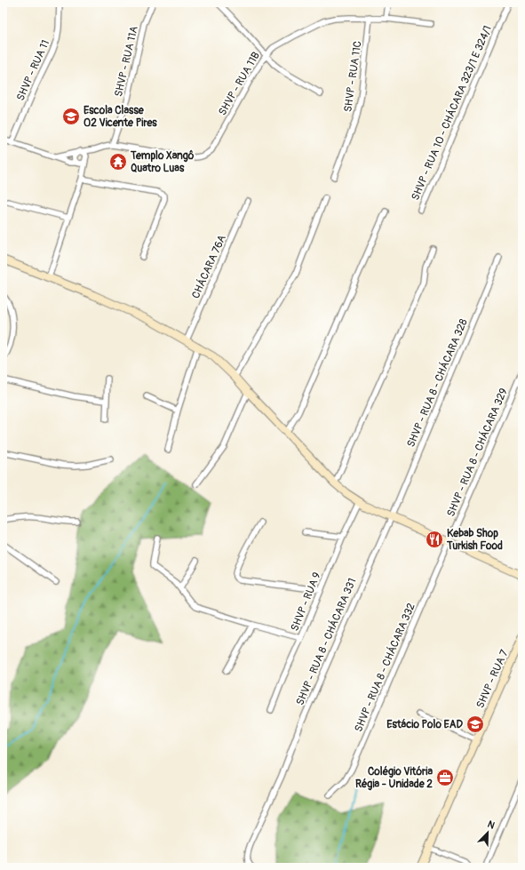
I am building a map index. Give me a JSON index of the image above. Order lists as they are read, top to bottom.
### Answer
{
  "streets": {
    "street": [
      "SHVP - RUA 11A",
      "SHVP - RUA 11",
      "SHVP - RUA 11C",
      "SHVP - RUA 11B",
      "SHVP - RUA 10 - CHÁCARA 323/1 E 324/1",
      "CHÁCARA 76A",
      "SHVP - RUA 8 - CHÁCARA 328",
      "SHVP - RUA 8 - CHÁCARA 329",
      "SHVP - RUA 9",
      "SHVP - RUA 8 - CHÁCARA 331",
      "SHVP - RUA 8 - CHÁCARA 332",
      "SHVP - RUA 7"
    ]
  },
  "crossings": [
    ["SHVP - RUA 11A", "SHVP - RUA 11B"],
    ["SHVP - RUA 11C", "SHVP - RUA 11B"],
    ["SHVP - RUA 8 - CHÁCARA 328", "SHVP - RUA 8 - CHÁCARA 331"],
    ["SHVP - RUA 8 - CHÁCARA 329", "SHVP - RUA 8 - CHÁCARA 332"]
  ],
  "places": {
    "school or university": ["Escola Classe 02 Vicente Pires", "Estácio Polo EAD"],
    "temple": ["Templo Xangô Quatro Luas"],
    "restaurant": ["Kebab Shop Turkish Food"],
    "office": ["Colégio Vitória Régia - Unidade 2"]
  },
  "north": "top right"
}
